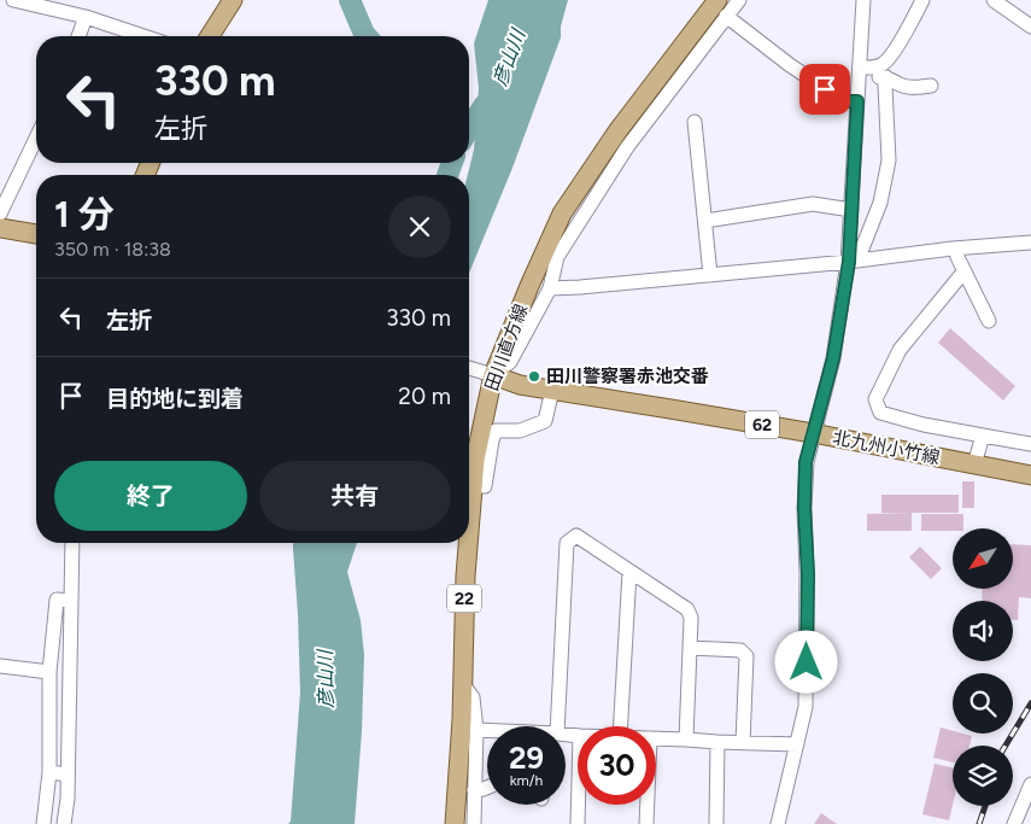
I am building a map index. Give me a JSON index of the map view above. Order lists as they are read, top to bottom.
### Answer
{
  "streets": {
    "main road": [
      "田川直方線",
      "62",
      "北九州小竹線",
      "22"
    ]
  },
  "crossings": [
    ["田川直方線", "北九州小竹線"]
  ],
  "water": ["彦山川"],
  "places": ["田川警察署赤池交番"],
  "north": "bottom left",
  "page": {
    "turn": ["330 m", "左折"],
    "heading": ["1 分", "350 m · 18:38"],
    "list": [
      {
        "name": "左折",
        "value": "330 m"
      },
      {
        "name": "目的地に到着",
        "value": "20 m"
      }
    ],
    "buttons": ["終了", "共有"],
    "speed": "29 km/h",
    "limit": "30"
  }
}
